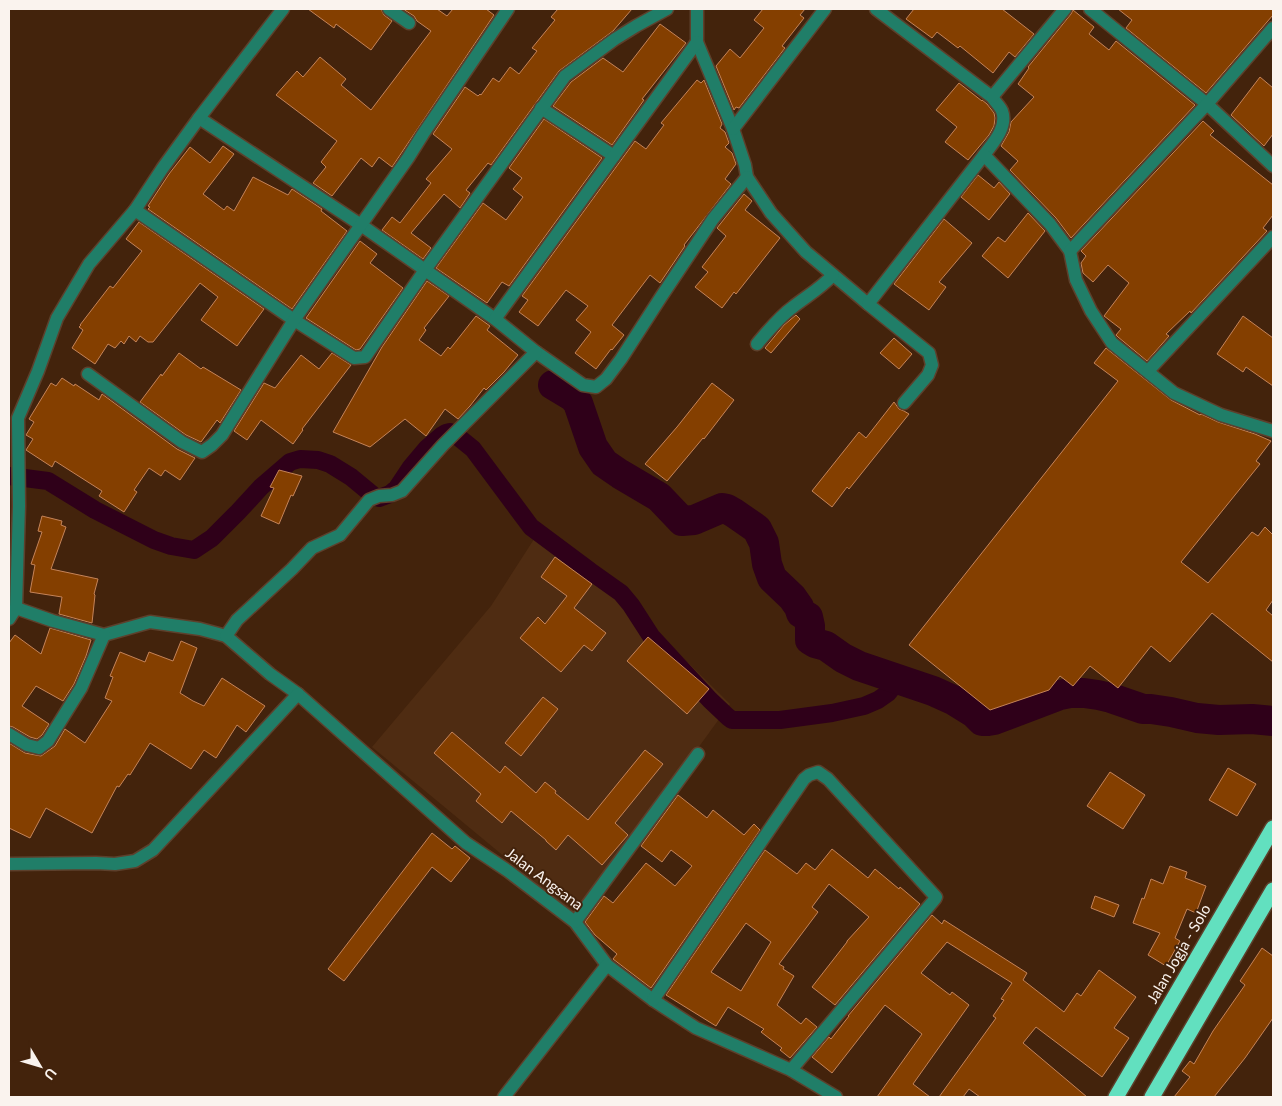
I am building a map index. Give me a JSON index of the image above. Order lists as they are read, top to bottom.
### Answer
{
  "streets": {
    "highway": ["Jalan Jogja - Solo"],
    "street": ["Jalan Angsana"]
  },
  "north": "bottom right"
}
